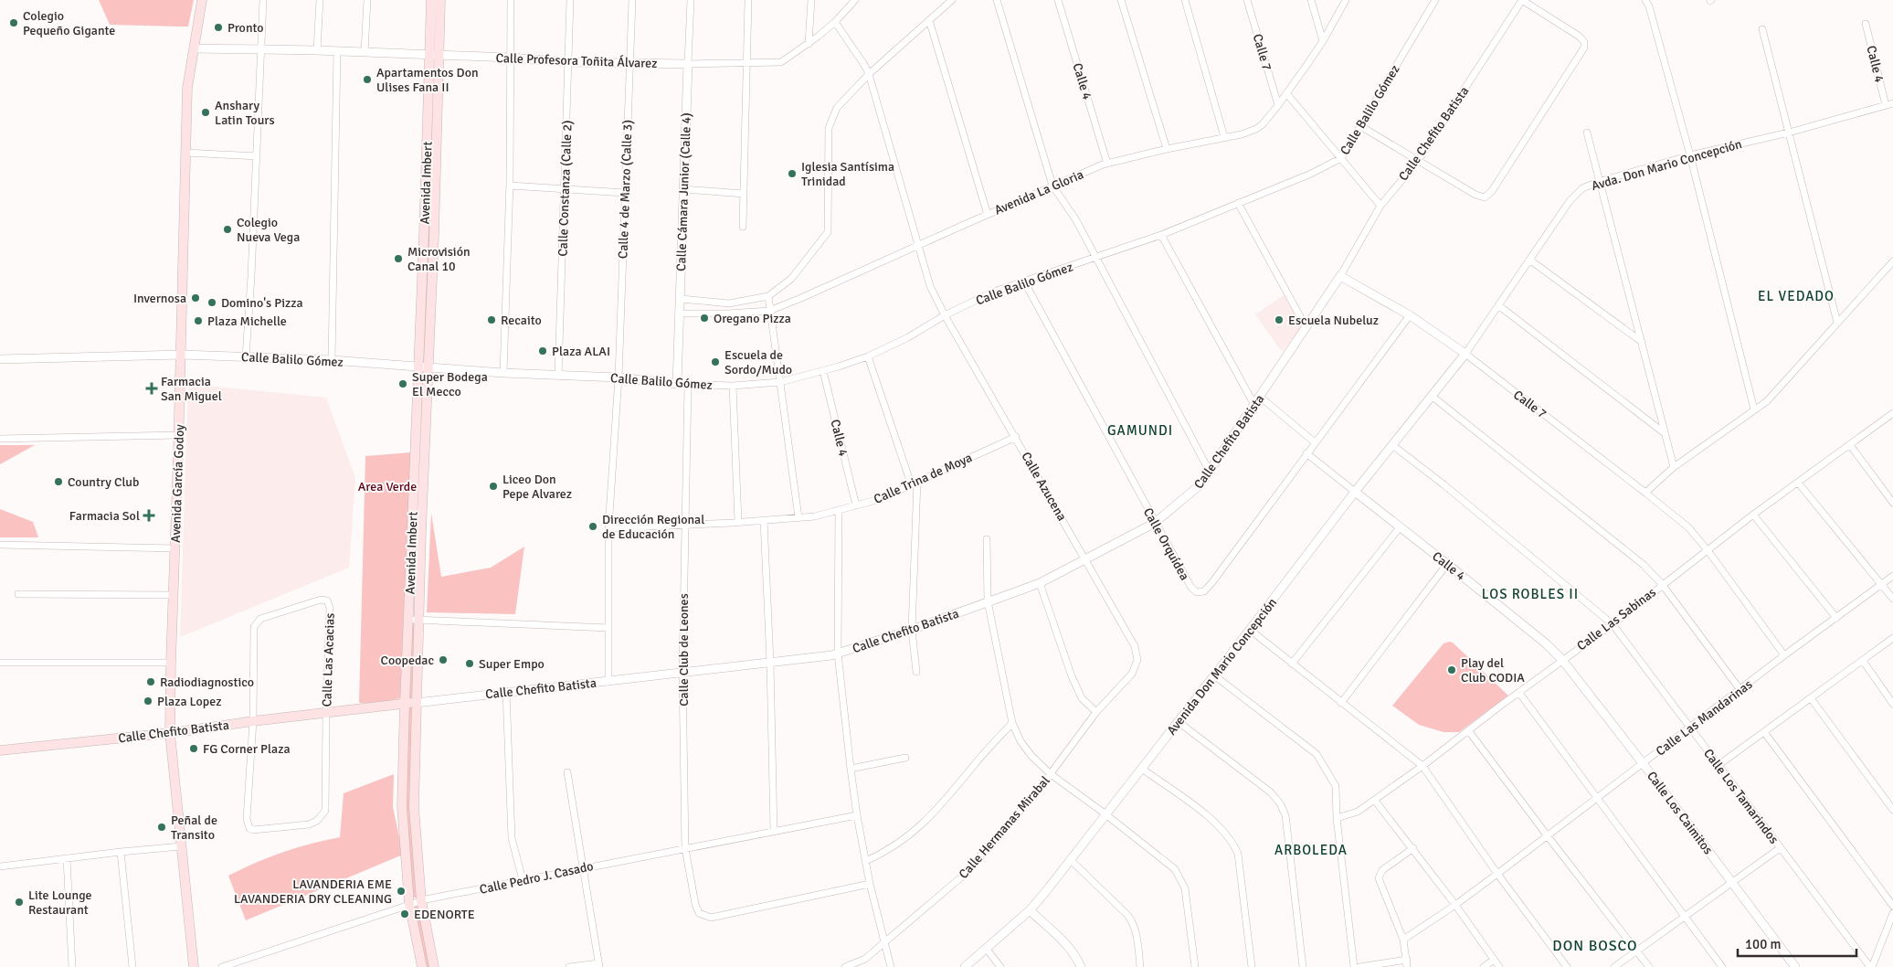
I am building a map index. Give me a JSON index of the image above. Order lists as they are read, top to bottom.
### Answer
{
  "streets": {
    "main road": ["Calle Chefito Batista", "Avenida Imbert", "Avenida García Godoy"],
    "street": [
      "Calle 7",
      "Calle Profesora Toñita Álvarez",
      "Calle 4",
      "Calle Balilo Gómez",
      "Avda. Don Mario Concepción",
      "Calle Constanza (Calle 2)",
      "Calle 4 de Marzo (Calle 3)",
      "Calle Cámara Junior (Calle 4)",
      "Avenida La Gloria",
      "Calle Trina de Moya",
      "Calle Azucena",
      "Calle Orquídea",
      "Calle Las Sabinas",
      "Calle Club de Leones",
      "Calle Las Acacias",
      "Avenida Don Mario Concepción",
      "Calle Las Mandarinas",
      "Calle Los Tamarindos",
      "Calle Los Caimitos",
      "Calle Hermanas Mirabal",
      "Calle Pedro J. Casado"
    ]
  },
  "crossings": [
    ["Calle 7", "Calle Chefito Batista"],
    ["Calle 7", "Avda. Don Mario Concepción"],
    ["Calle 7", "Avenida La Gloria"],
    ["Calle 7", "Calle Orquídea"],
    ["Calle 7", "Calle Las Sabinas"],
    ["Calle 7", "Avenida Don Mario Concepción"],
    ["Calle 7", "Calle Las Mandarinas"],
    ["Calle Profesora Toñita Álvarez", "Avenida Imbert"],
    ["Calle Profesora Toñita Álvarez", "Calle Constanza (Calle 2)"],
    ["Calle Profesora Toñita Álvarez", "Calle 4 de Marzo (Calle 3)"],
    ["Calle Profesora Toñita Álvarez", "Calle Cámara Junior (Calle 4)"],
    ["Calle Profesora Toñita Álvarez", "Avenida García Godoy"],
    ["Calle Profesora Toñita Álvarez", "Calle Azucena"],
    ["Calle 4", "Calle Balilo Gómez"],
    ["Calle 4", "Avda. Don Mario Concepción"],
    ["Calle 4", "Avenida La Gloria"],
    ["Calle 4", "Calle Trina de Moya"],
    ["Calle 4", "Calle Las Sabinas"],
    ["Calle 4", "Avenida Don Mario Concepción"],
    ["Calle 4", "Calle Los Caimitos"],
    ["Calle Balilo Gómez", "Avenida Imbert"],
    ["Calle Balilo Gómez", "Calle Constanza (Calle 2)"],
    ["Calle Balilo Gómez", "Calle 4 de Marzo (Calle 3)"],
    ["Calle Balilo Gómez", "Calle Cámara Junior (Calle 4)"],
    ["Calle Balilo Gómez", "Avenida García Godoy"],
    ["Calle Balilo Gómez", "Calle Azucena"],
    ["Calle Balilo Gómez", "Calle Orquídea"],
    ["Calle Balilo Gómez", "Calle Club de Leones"],
    ["Calle Chefito Batista", "Avenida Imbert"],
    ["Calle Chefito Batista", "Calle 4 de Marzo (Calle 3)"],
    ["Calle Chefito Batista", "Avenida García Godoy"],
    ["Calle Chefito Batista", "Calle Azucena"],
    ["Calle Chefito Batista", "Calle Orquídea"],
    ["Calle Chefito Batista", "Calle Club de Leones"],
    ["Calle Chefito Batista", "Calle Las Acacias"],
    ["Avda. Don Mario Concepción", "Avenida Don Mario Concepción"],
    ["Avenida Imbert", "Calle Pedro J. Casado"],
    ["Calle 4 de Marzo (Calle 3)", "Calle Trina de Moya"],
    ["Calle Cámara Junior (Calle 4)", "Avenida La Gloria"],
    ["Avenida La Gloria", "Calle Azucena"],
    ["Calle Trina de Moya", "Calle Azucena"],
    ["Calle Trina de Moya", "Calle Club de Leones"],
    ["Calle Azucena", "Calle Hermanas Mirabal"],
    ["Calle Las Sabinas", "Calle Los Tamarindos"],
    ["Calle Las Sabinas", "Calle Los Caimitos"],
    ["Calle Club de Leones", "Calle Pedro J. Casado"],
    ["Avenida Don Mario Concepción", "Calle Los Tamarindos"],
    ["Calle Las Mandarinas", "Calle Los Tamarindos"],
    ["Calle Las Mandarinas", "Calle Los Caimitos"]
  ],
  "districts": [
    "EL VEDADO",
    "GAMUNDI",
    "LOS ROBLES II",
    "ARBOLEDA",
    "DON BOSCO"
  ],
  "parks": ["Area Verde"],
  "places": {
    "other": [
      "Colegio Pequeño Gigante",
      "Pronto",
      "Apartamentos Don Ulises Fana II",
      "Anshary Latin Tours",
      "Iglesia Santísima Trinidad",
      "Colegio Nueva Vega",
      "Microvisión Canal 10",
      "Invernosa",
      "Domino's Pizza",
      "Oregano Pizza",
      "Recaito",
      "Escuela Nubeluz",
      "Plaza Michelle",
      "Plaza ALAI",
      "Escuela de Sordo/Mudo",
      "Super Bodega El Mecco",
      "Country Club",
      "Liceo Don Pepe Alvarez",
      "Dirección Regional de Educación",
      "Coopedac",
      "Super Empo",
      "Play del Club CODIA",
      "Radiodiagnostico",
      "Plaza Lopez",
      "FG Corner Plaza",
      "Peñal de Transito",
      "LAVANDERIA EME LAVANDERIA DRY CLEANING",
      "Lite Lounge Restaurant",
      "EDENORTE"
    ],
    "health": ["Farmacia San Miguel", "Farmacia Sol"]
  },
  "scale_bar": "100 m"
}
